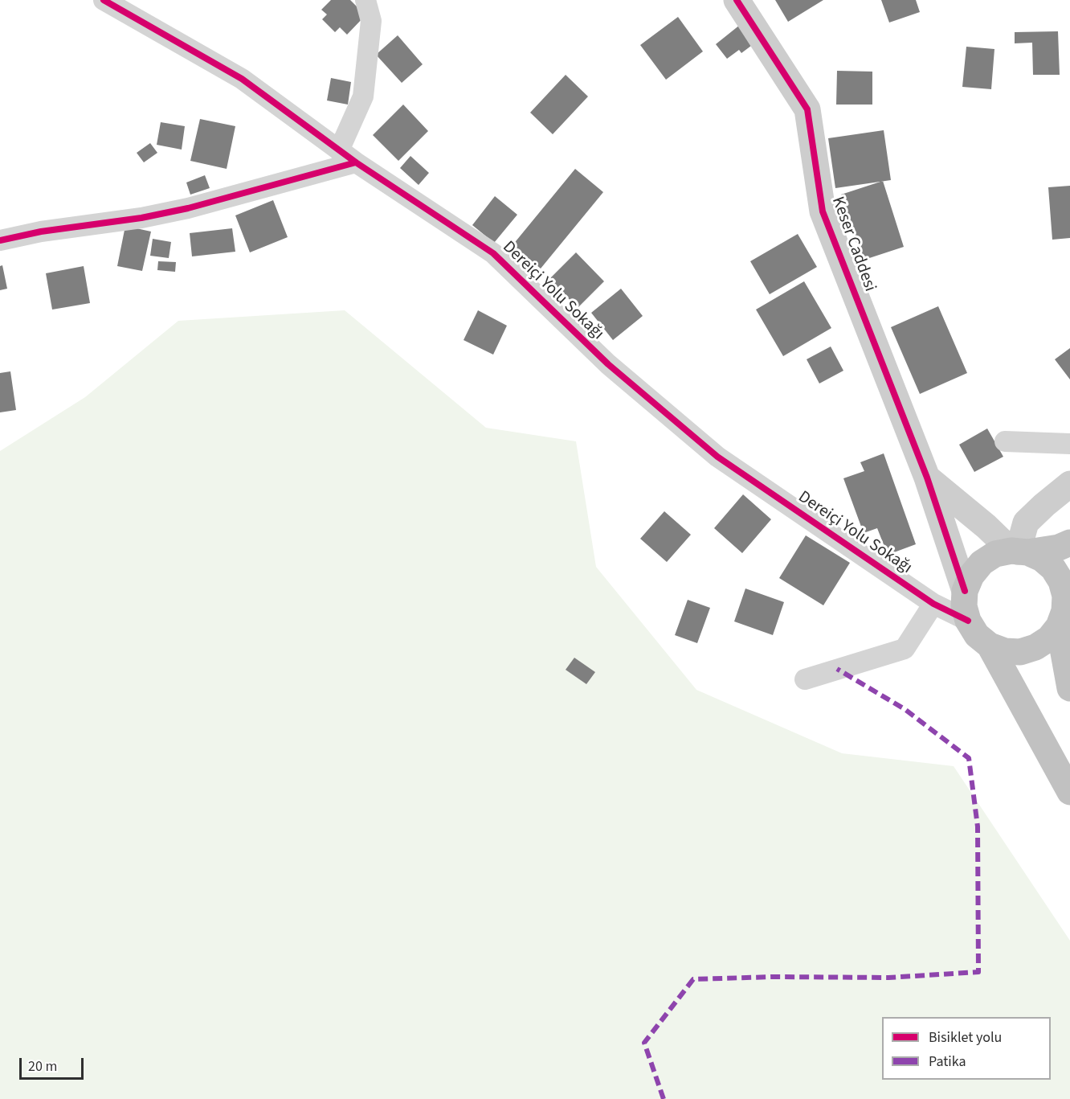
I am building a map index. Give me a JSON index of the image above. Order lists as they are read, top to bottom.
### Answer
{
  "streets": {
    "street": ["Keser Caddesi", "Dereiçi Yolu Sokağı"]
  },
  "crossings": [
    ["Keser Caddesi", "Dereiçi Yolu Sokağı"]
  ],
  "legend": ["Bisiklet yolu", "Patika"],
  "scale_bar": "20 m"
}
